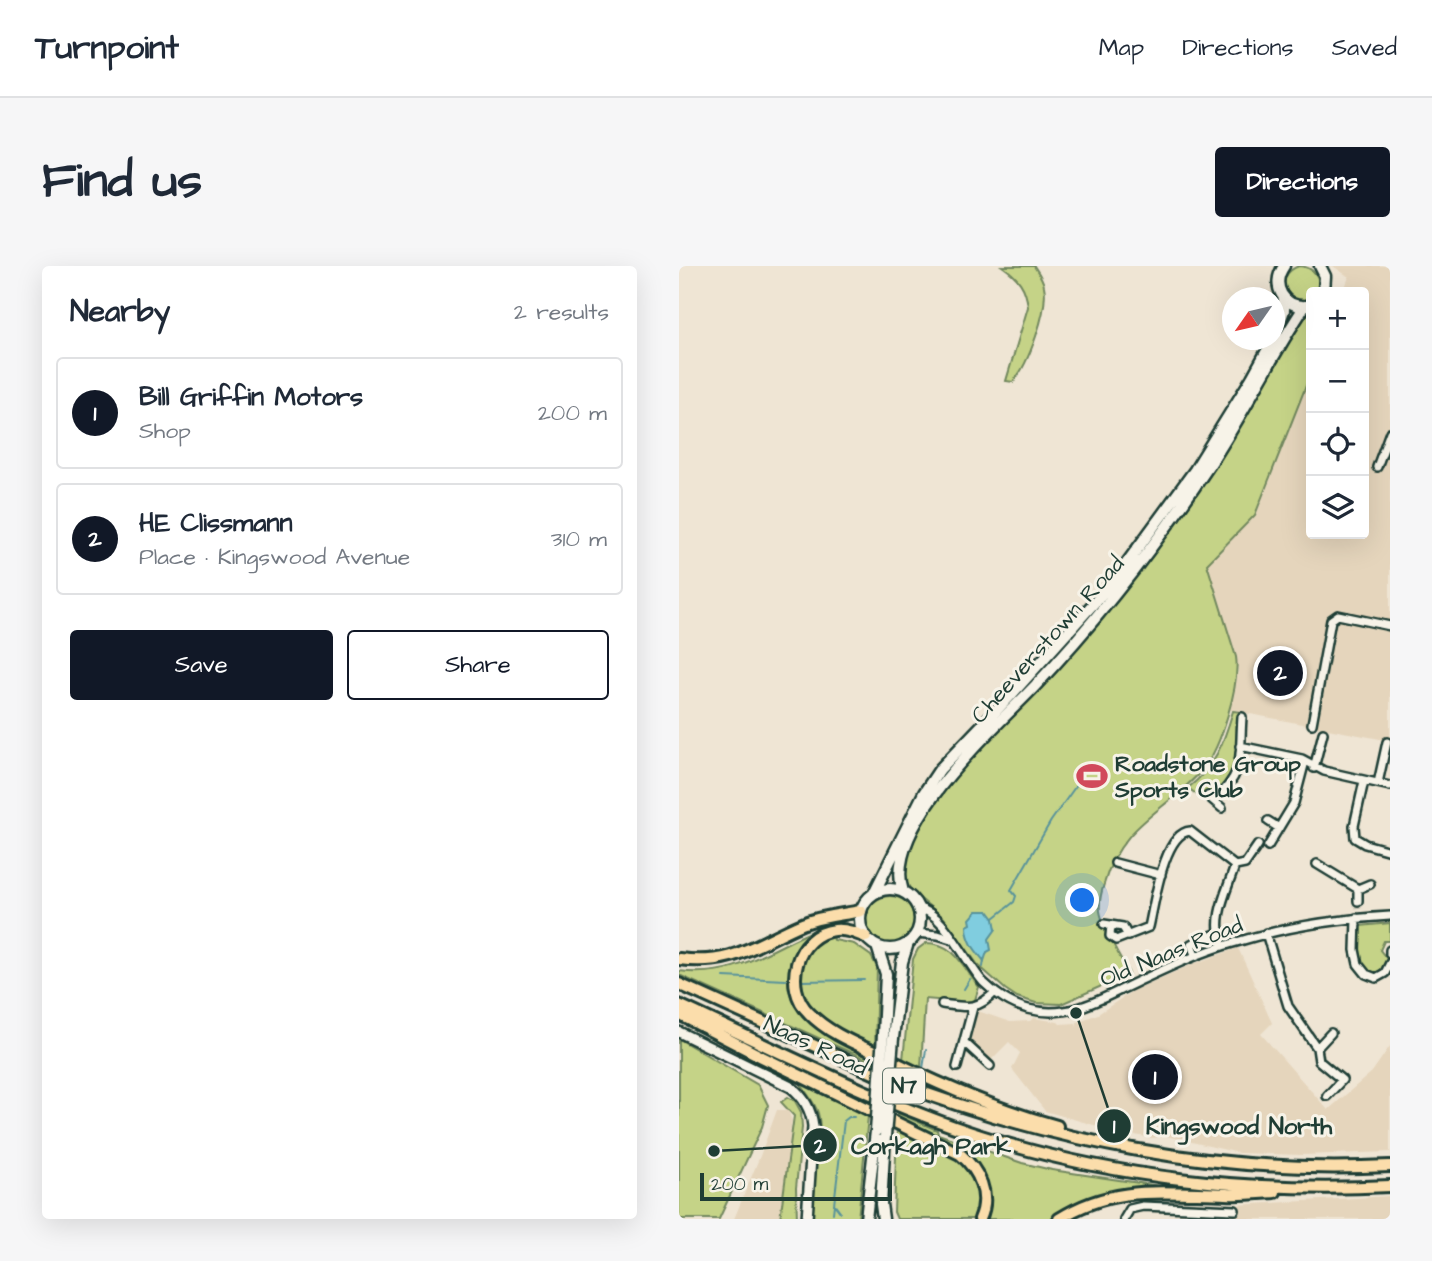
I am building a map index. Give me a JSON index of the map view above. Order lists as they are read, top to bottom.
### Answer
{
  "streets": {
    "highway": ["Naas Road", "N7"],
    "main road": ["Cheeverstown Road"],
    "street": ["Old Naas Road"]
  },
  "crossings": [
    ["Cheeverstown Road", "Old Naas Road"],
    ["Cheeverstown Road", "N7"],
    ["Old Naas Road", "N7"],
    ["Naas Road", "N7"]
  ],
  "places": {
    "sports": ["Roadstone Group Sports Club"],
    "other": ["Kingswood North", "Corkagh Park"]
  },
  "scale_bar": "200 m",
  "north": "bottom left",
  "page": {
    "header": "Turnpoint",
    "nav": ["Map", "Directions", "Saved"],
    "buttons": [
      "Directions",
      ["Save", "Share"]
    ],
    "title": "Find us",
    "heading": ["Nearby", "2 results"],
    "map_buttons": ["+", "−"],
    "list": [
      {
        "mark": "1",
        "name": "Bill Griffin Motors",
        "note": "Shop",
        "value": "200 m"
      },
      {
        "mark": "2",
        "name": "HE Clissmann",
        "note": "Place · Kingswood Avenue",
        "value": "310 m"
      }
    ],
    "pins": ["2", "1"],
    "scale": "200 m"
  }
}
